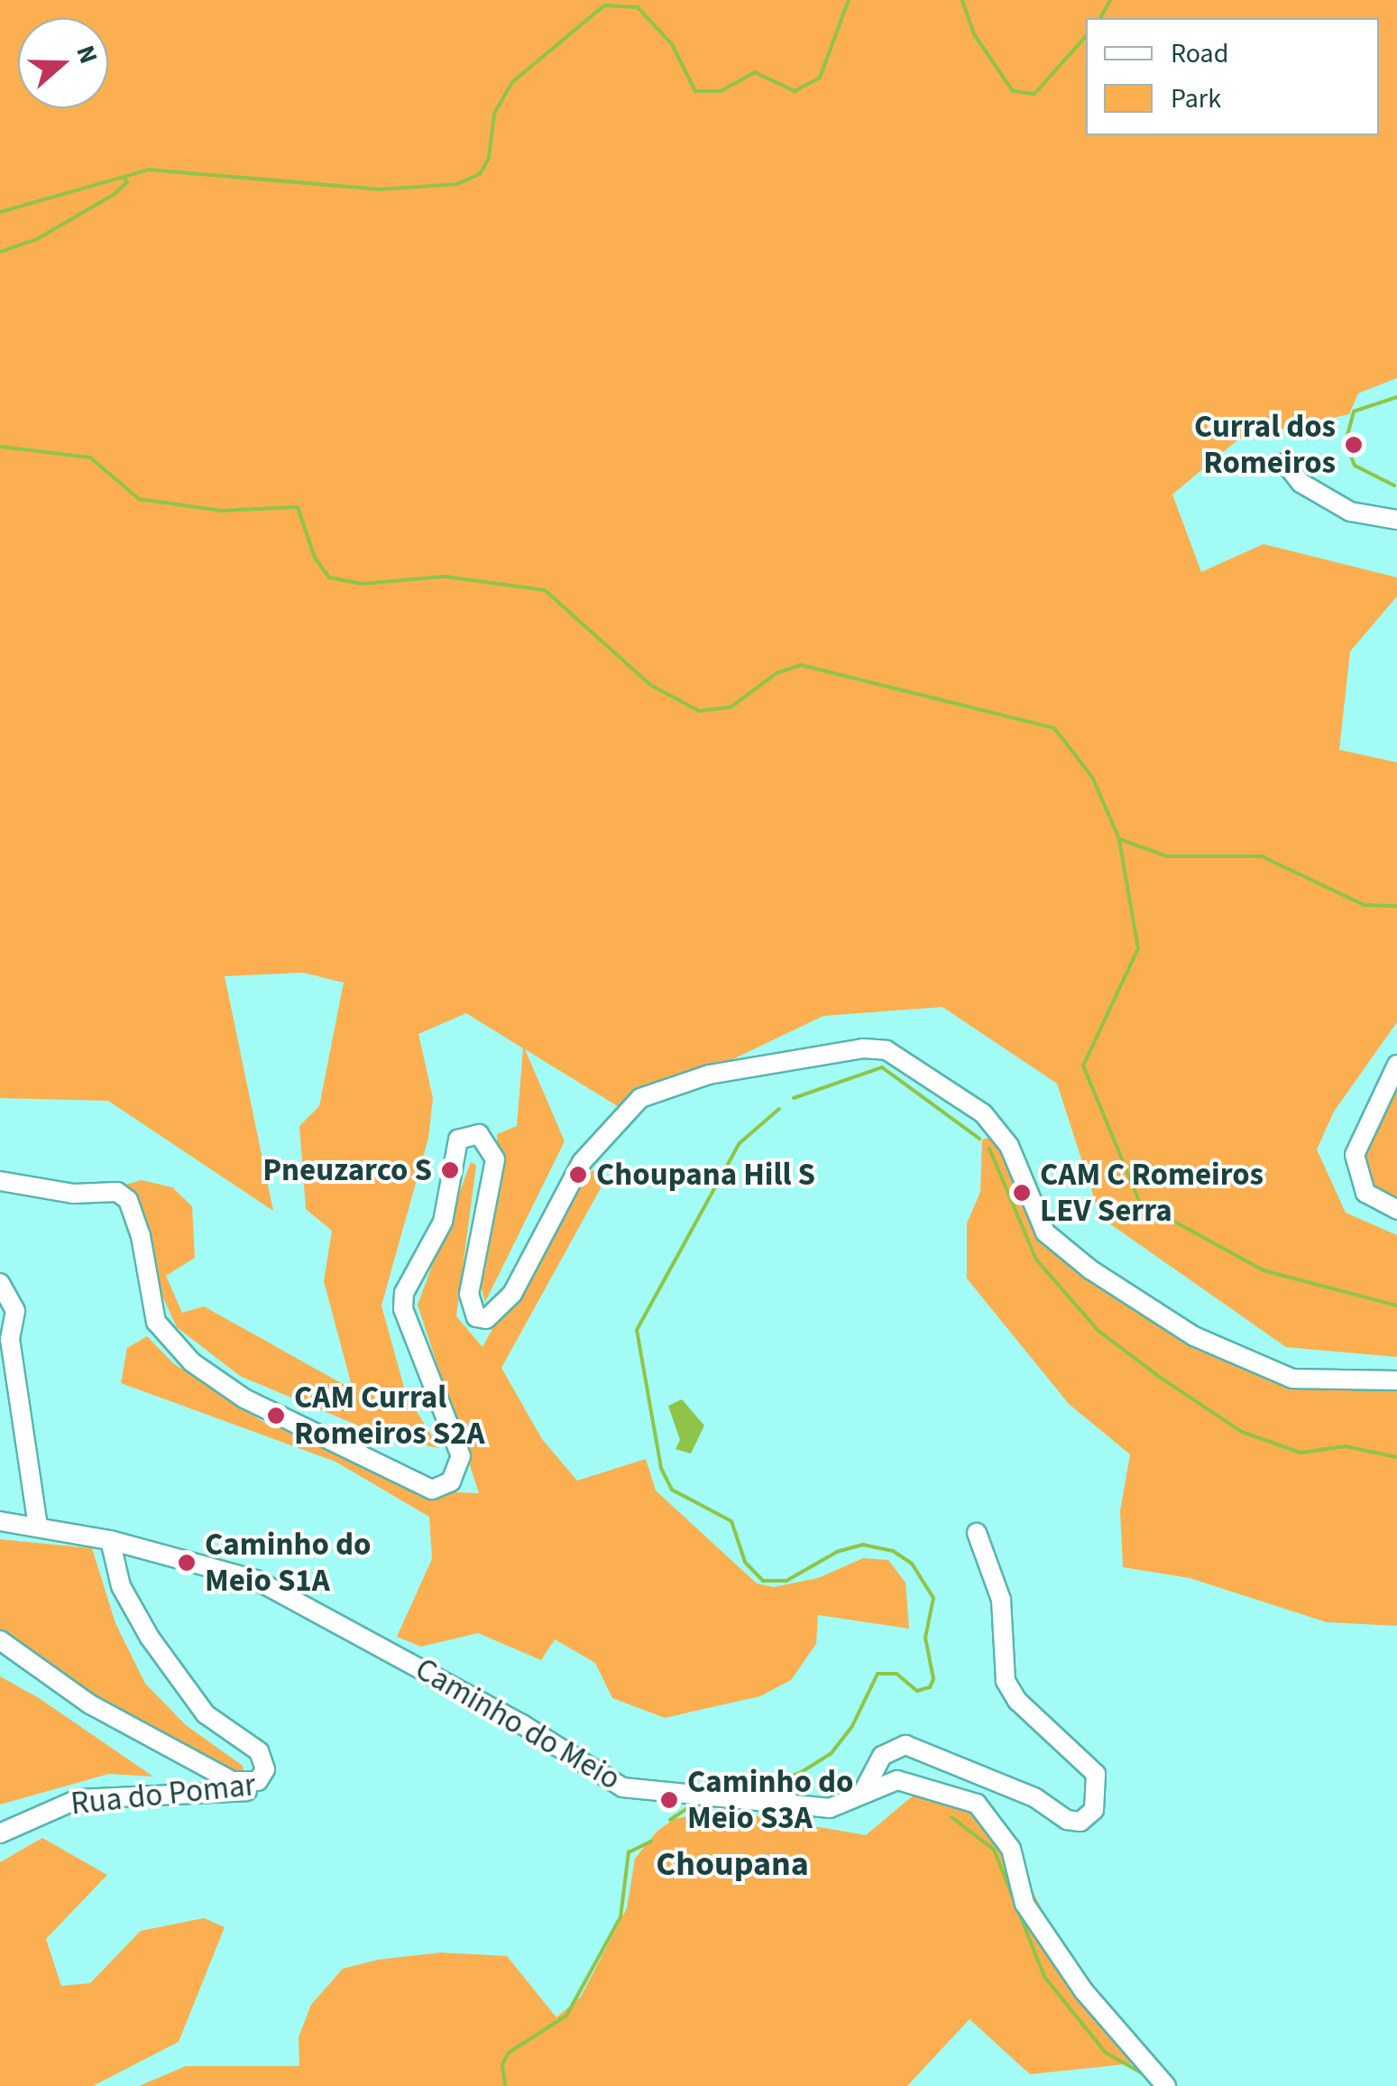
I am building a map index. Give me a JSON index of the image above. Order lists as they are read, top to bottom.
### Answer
{
  "streets": {
    "street": ["Caminho do Meio", "Rua do Pomar"]
  },
  "districts": ["Choupana"],
  "places": [
    "Curral dos Romeiros",
    "Pneuzarco S",
    "Choupana Hill S",
    "CAM C Romeiros LEV Serra",
    "CAM Curral Romeiros S2A",
    "Caminho do Meio S1A",
    "Caminho do Meio S3A"
  ],
  "legend": ["Road", "Park"],
  "north": "right"
}
